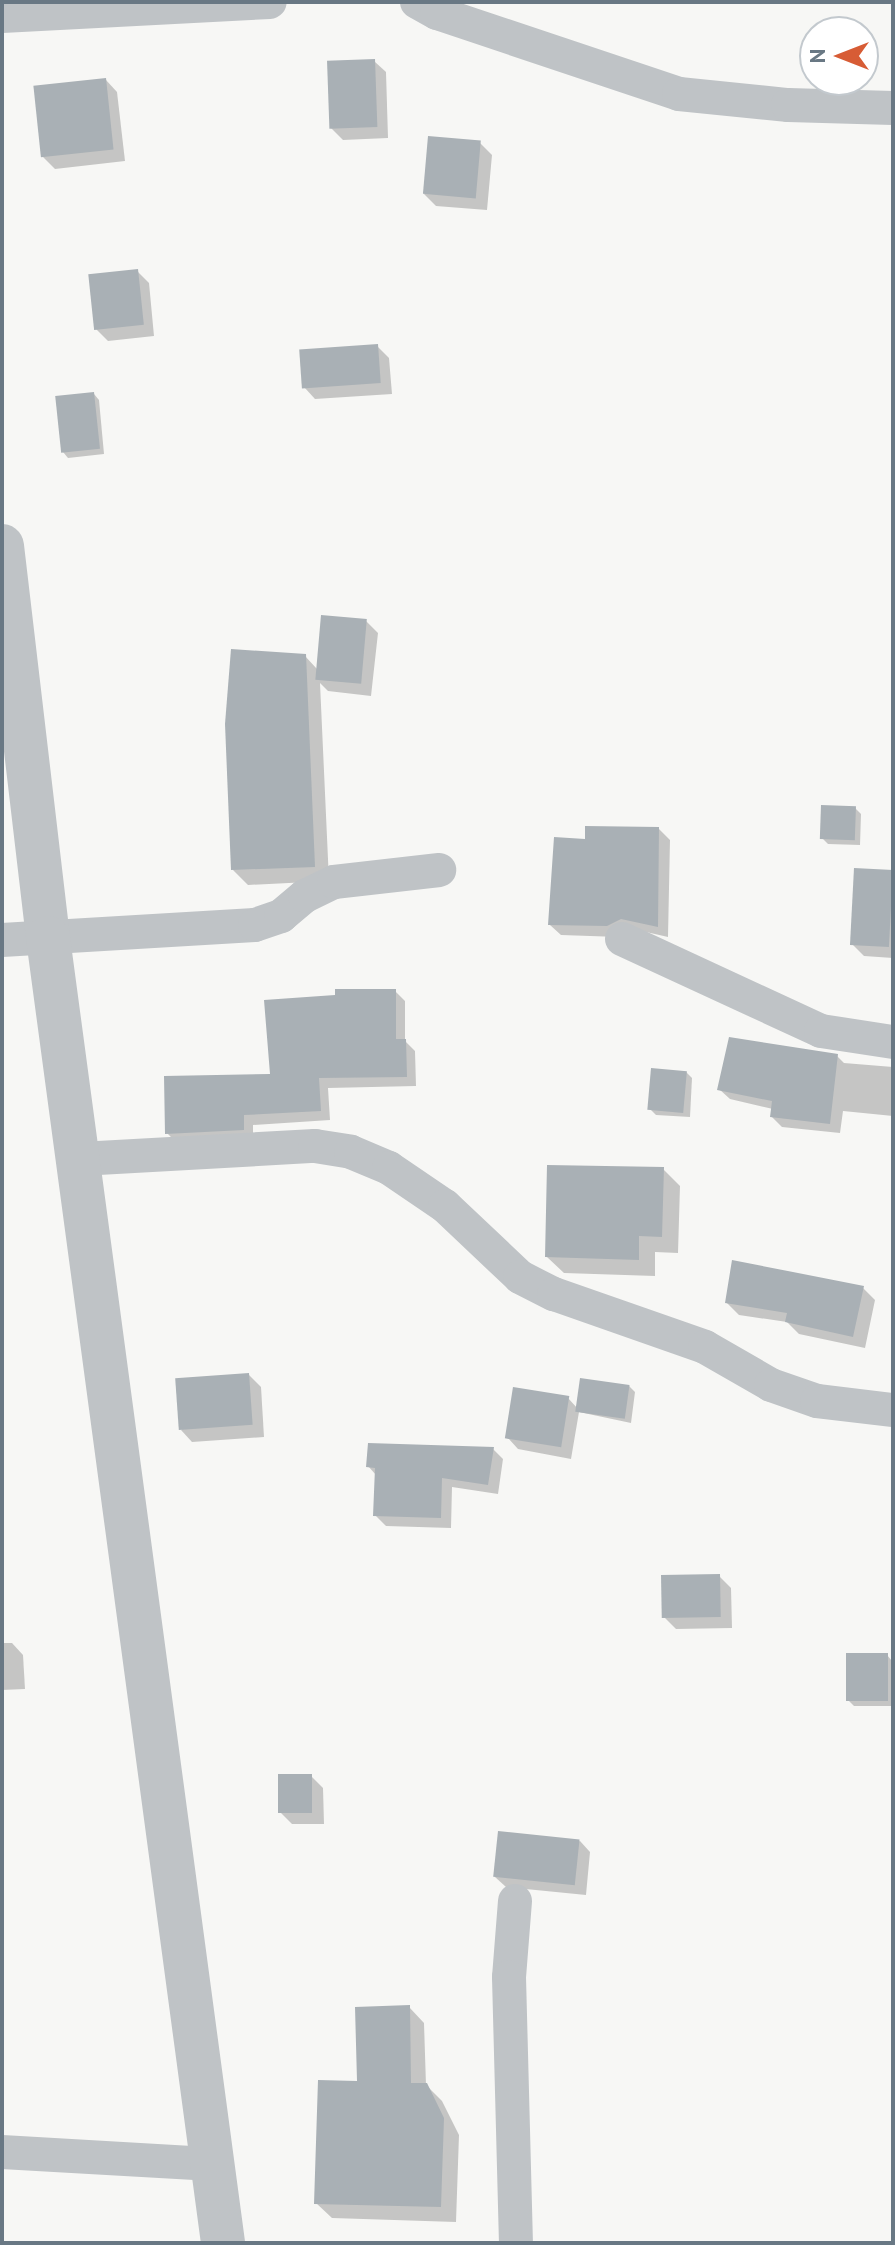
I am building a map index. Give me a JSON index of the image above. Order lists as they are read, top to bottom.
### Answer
{
  "north": "left"
}
